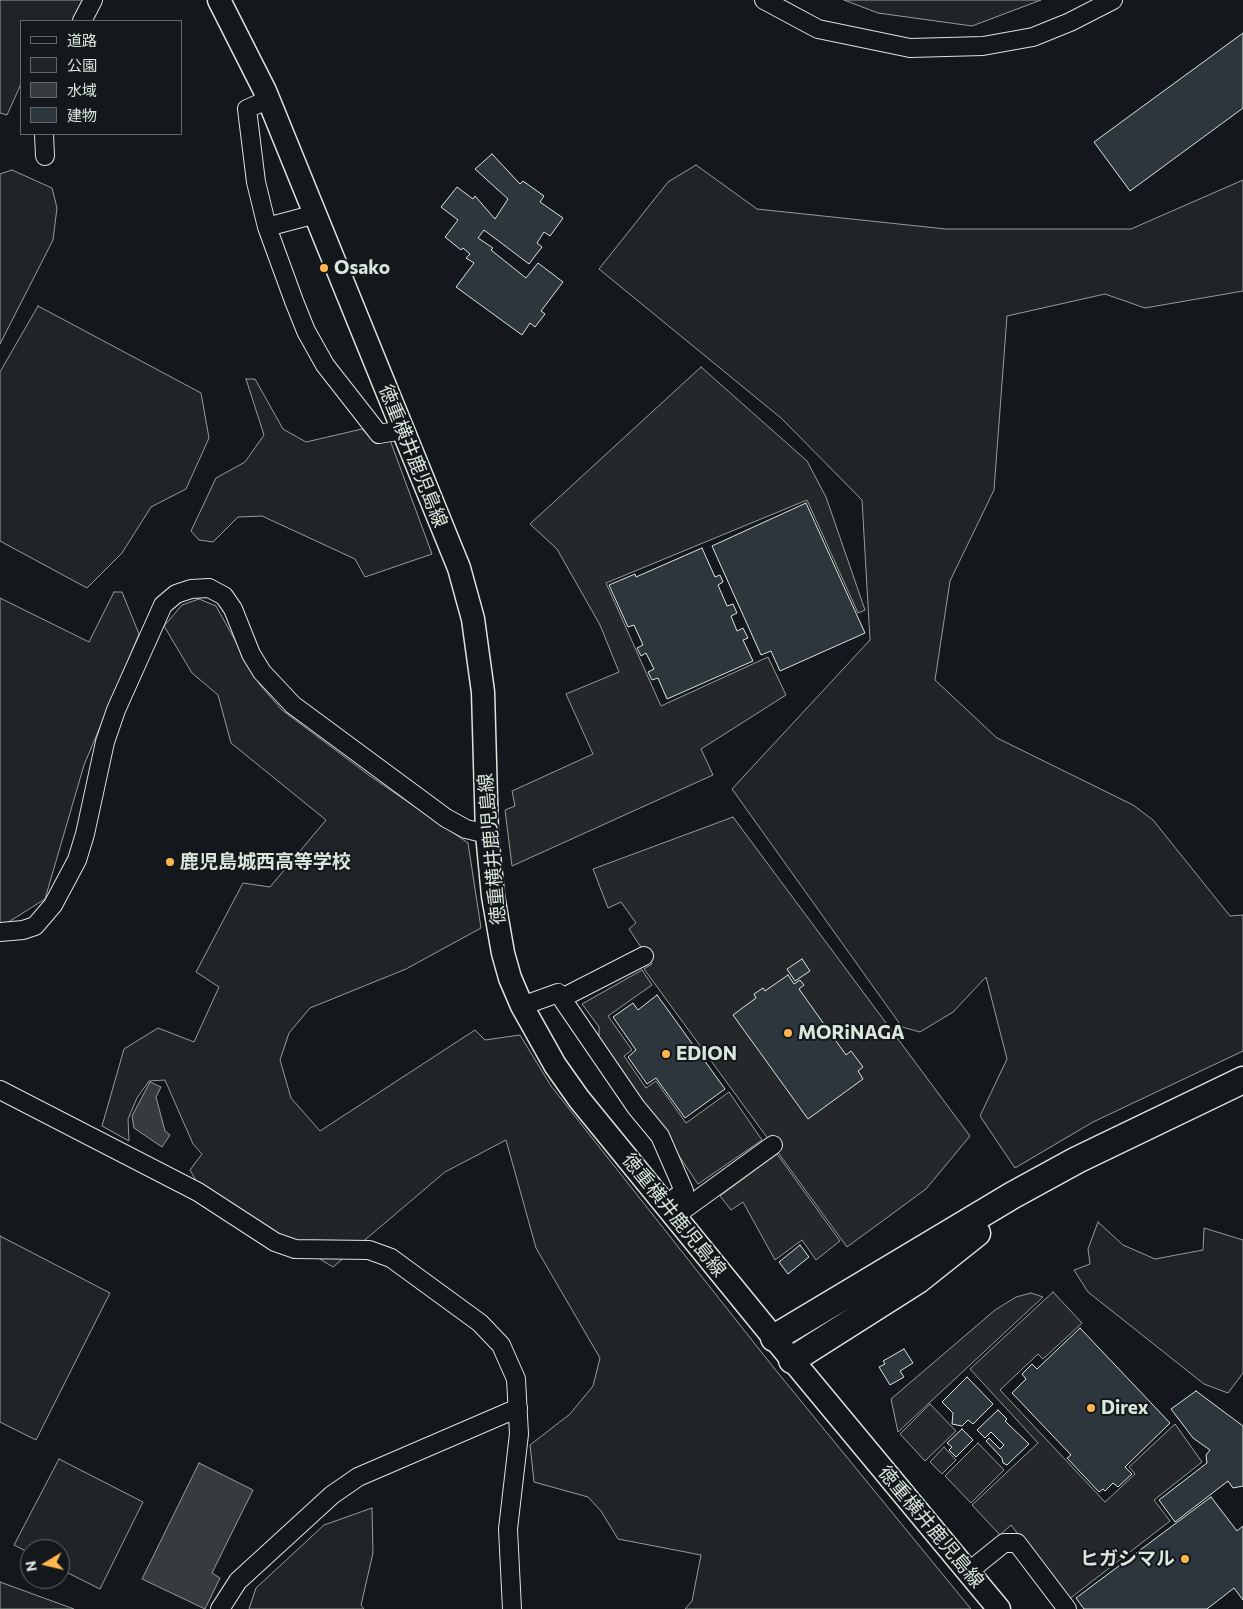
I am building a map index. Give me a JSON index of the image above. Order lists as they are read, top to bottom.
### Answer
{
  "streets": {
    "main road": ["徳重横井鹿児島線"]
  },
  "places": [
    "Osako",
    "鹿児島城西高等学校",
    "MORiNAGA",
    "EDION",
    "Direx",
    "ヒガシマル"
  ],
  "legend": [
    "道路",
    "公園",
    "水域",
    "建物"
  ],
  "north": "left"
}
